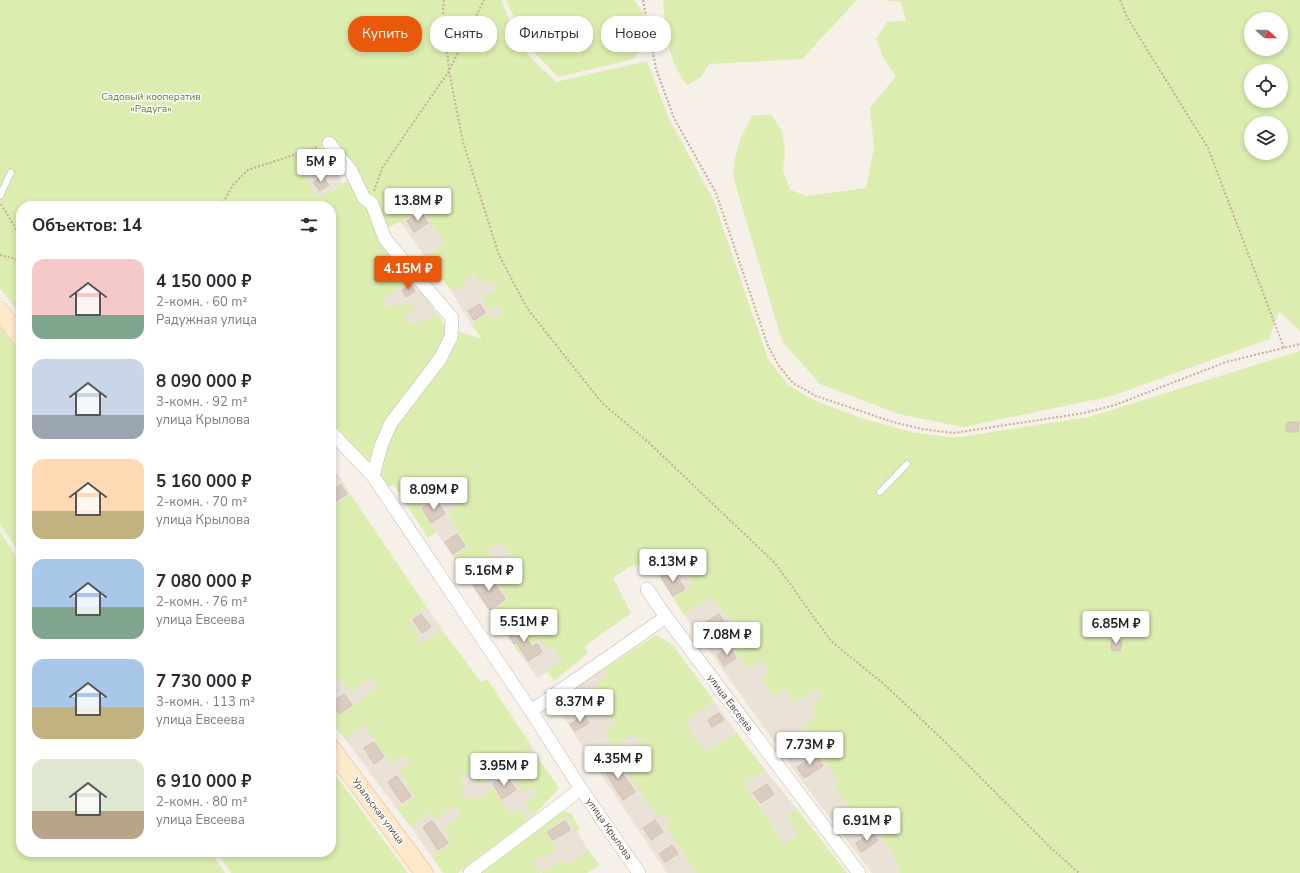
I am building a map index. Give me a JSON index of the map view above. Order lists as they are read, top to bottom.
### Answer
{
  "streets": {
    "main road": ["Уральская улица"],
    "street": ["улица Евсеева", "улица Крылова"]
  },
  "parks": ["Садовый кооператив «Радуга»"],
  "north": "right",
  "page": {
    "chip": [
      "Купить",
      "Снять",
      "Фильтры",
      "Новое"
    ],
    "price": [
      "5M ₽",
      "13.8M ₽",
      "4.15M ₽",
      "8.09M ₽",
      "8.13M ₽",
      "5.16M ₽",
      "5.51M ₽",
      "6.85M ₽",
      "7.08M ₽",
      "8.37M ₽",
      "7.73M ₽",
      "4.35M ₽",
      "3.95M ₽",
      "6.91M ₽"
    ],
    "heading": "Объектов: 14",
    "list": [
      {
        "name": "4 150 000 ₽",
        "note": "2-комн. · 60 m² · Радужная улица"
      },
      {
        "name": "8 090 000 ₽",
        "note": "3-комн. · 92 m² · улица Крылова"
      },
      {
        "name": "5 160 000 ₽",
        "note": "2-комн. · 70 m² · улица Крылова"
      },
      {
        "name": "7 080 000 ₽",
        "note": "2-комн. · 76 m² · улица Евсеева"
      },
      {
        "name": "7 730 000 ₽",
        "note": "3-комн. · 113 m² · улица Евсеева"
      },
      {
        "name": "6 910 000 ₽",
        "note": "2-комн. · 80 m² · улица Евсеева"
      }
    ]
  }
}
